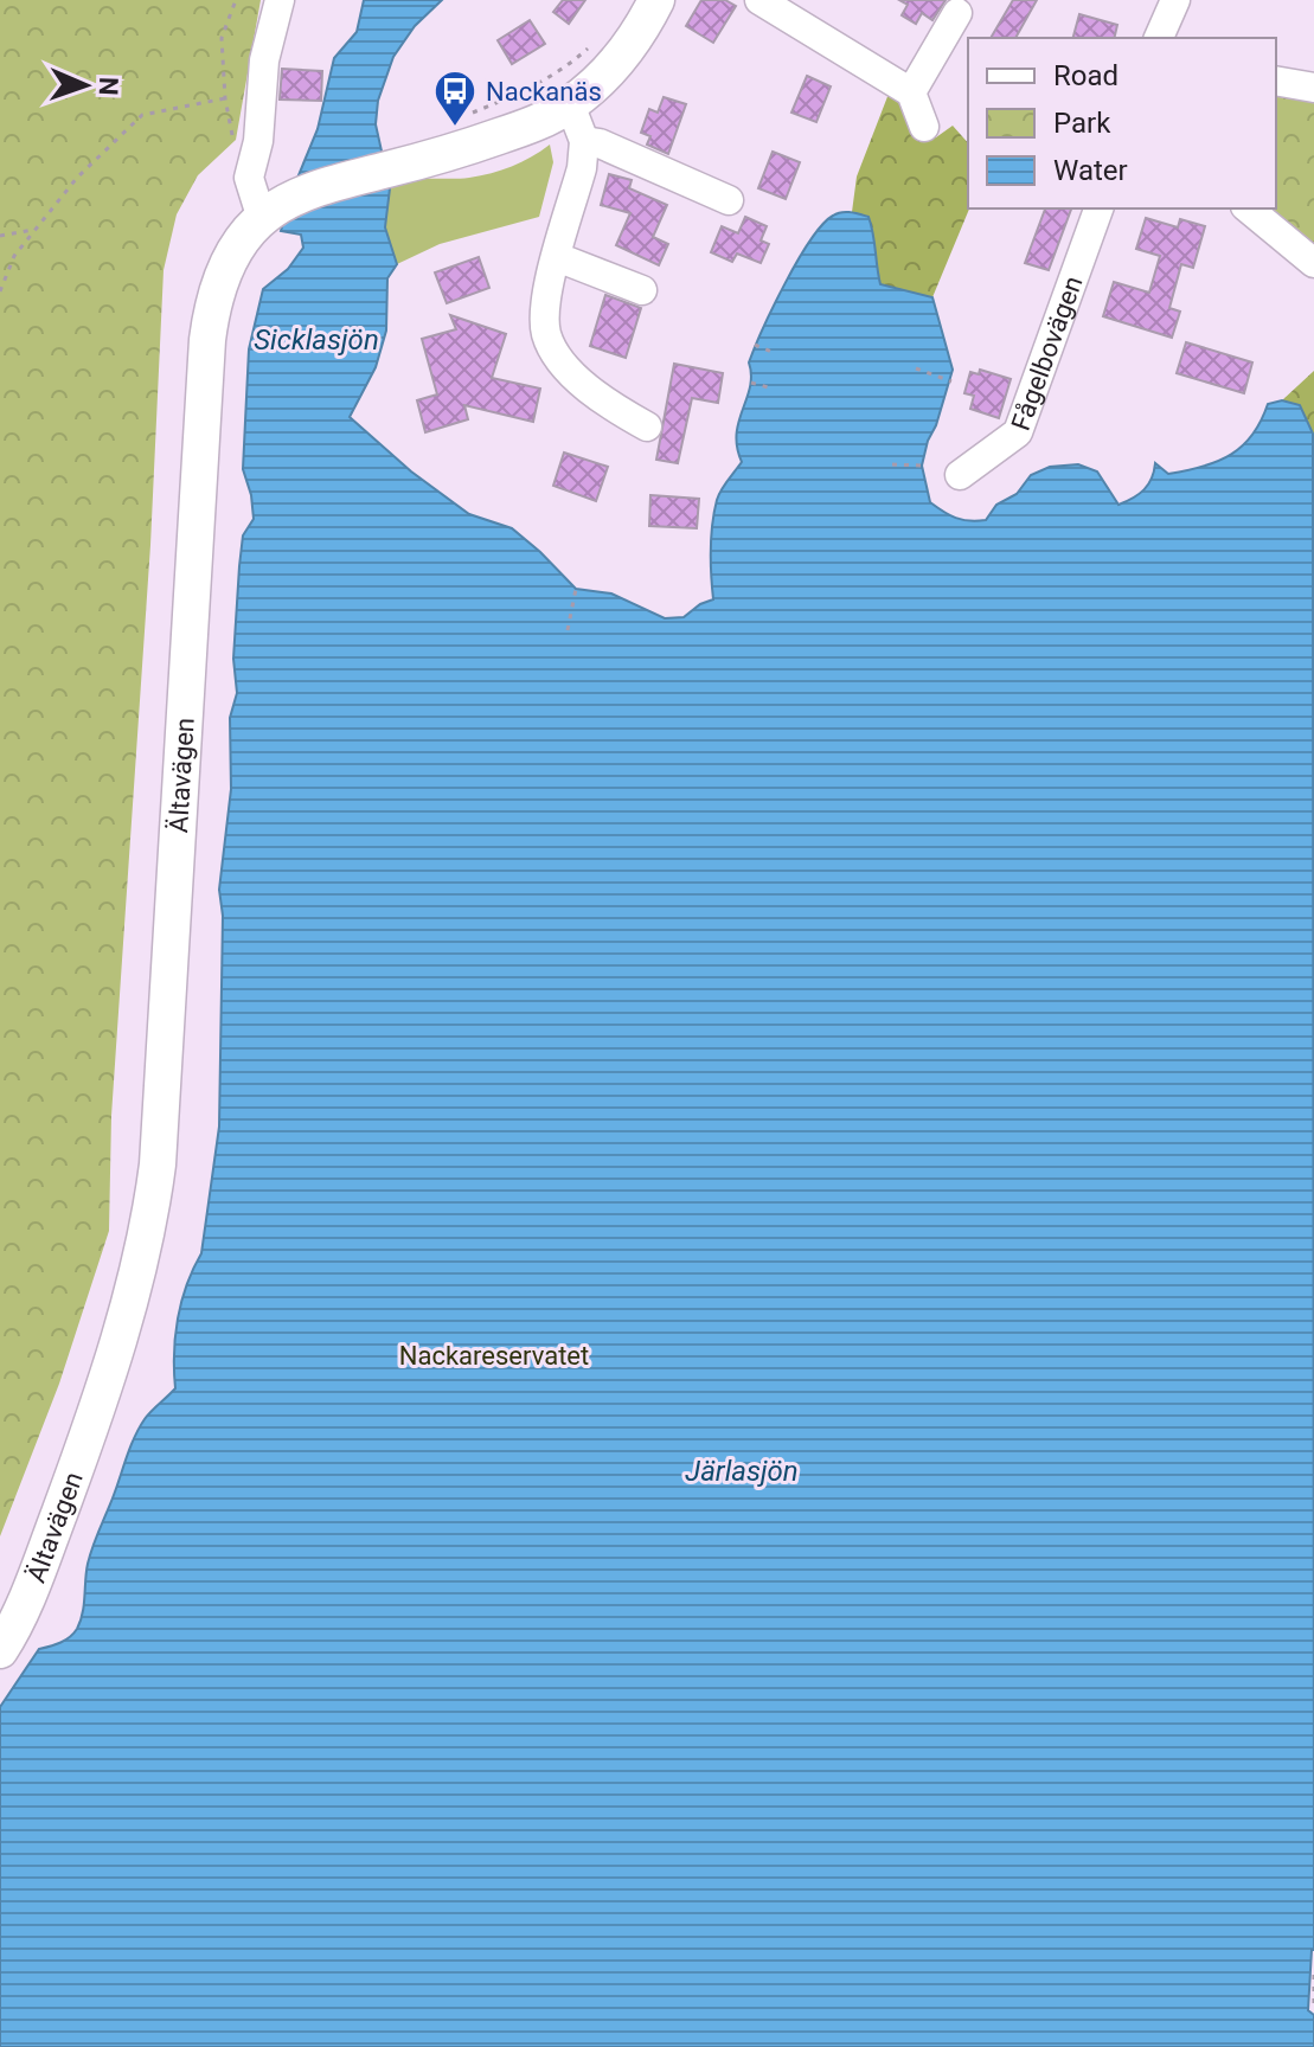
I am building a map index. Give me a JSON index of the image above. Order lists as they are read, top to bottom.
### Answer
{
  "streets": {
    "main road": ["Ältavägen"],
    "street": ["Fågelbovägen"]
  },
  "water": ["Sicklasjön", "Järlasjön"],
  "parks": ["Nackareservatet"],
  "places": {
    "bus stop": ["Nackanäs"]
  },
  "legend": ["Road", "Park", "Water"],
  "north": "right"
}
